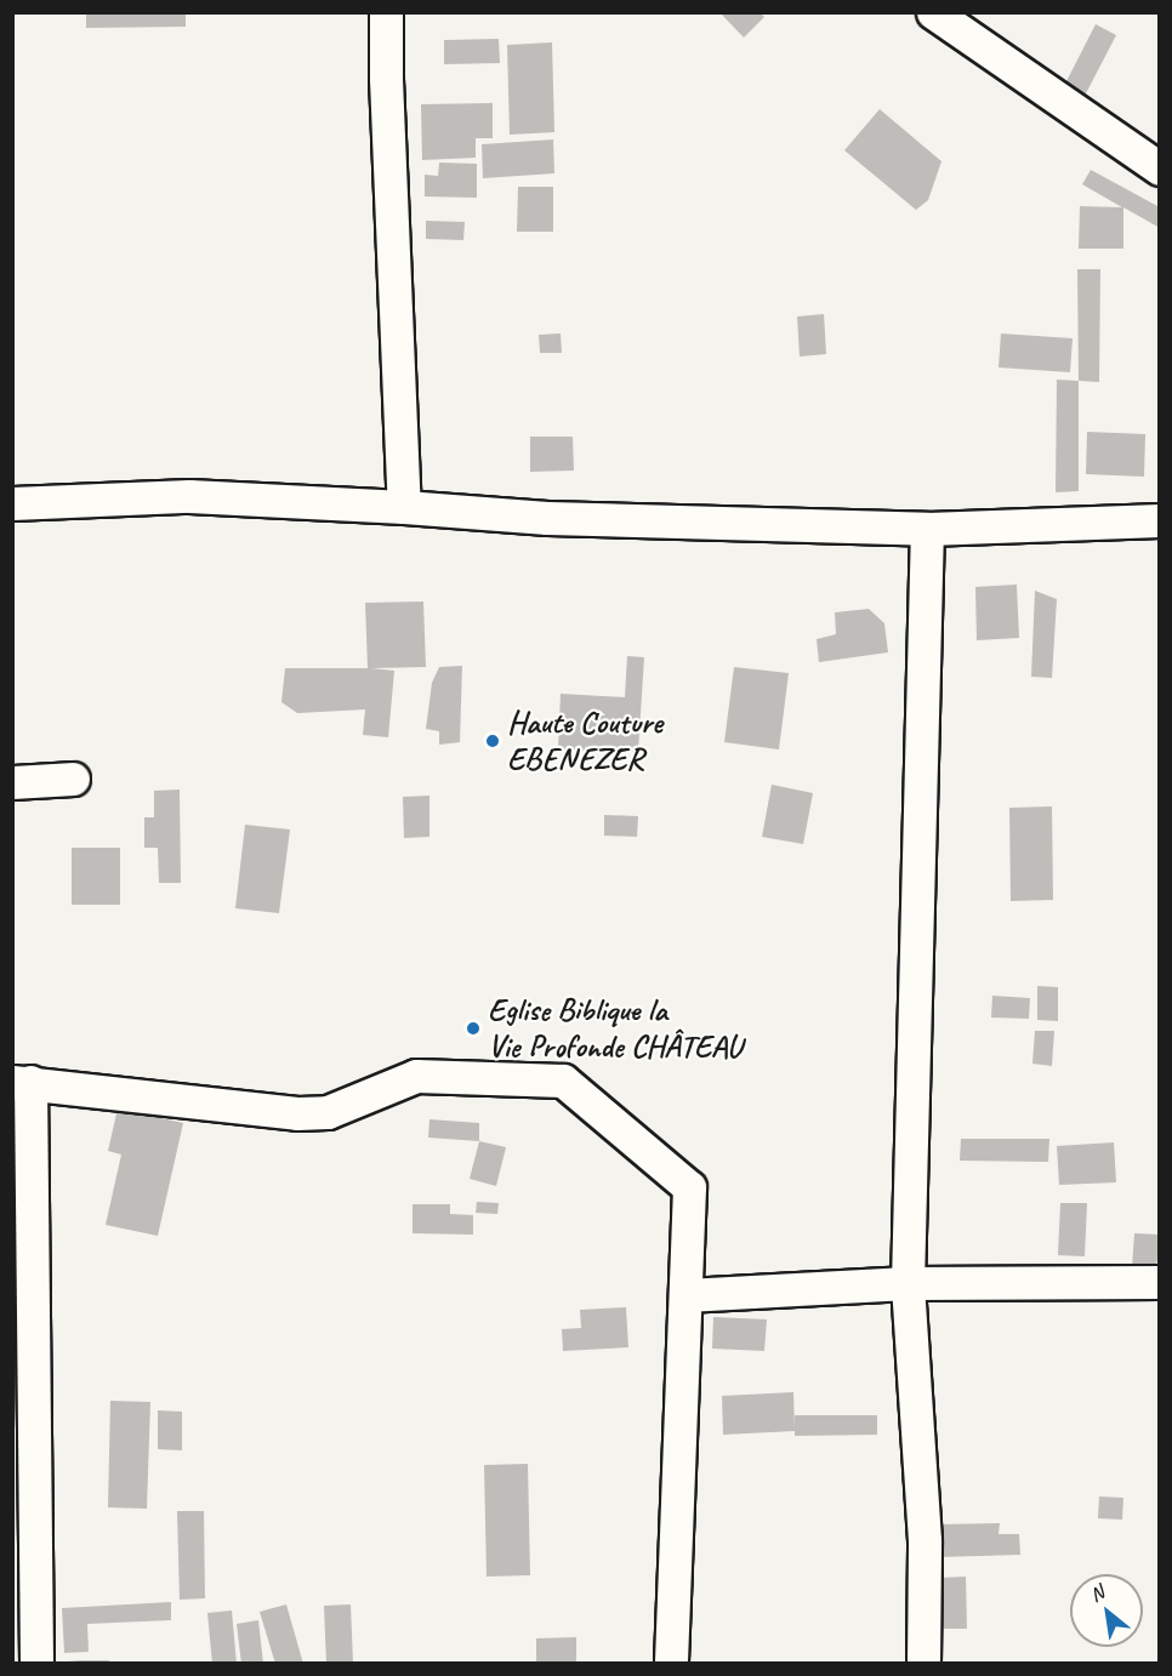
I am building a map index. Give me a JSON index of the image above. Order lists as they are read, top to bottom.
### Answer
{
  "places": ["Haute Couture EBENEZER", "Eglise Biblique la Vie Profonde CHÂTEAU"],
  "north": "top left"
}
